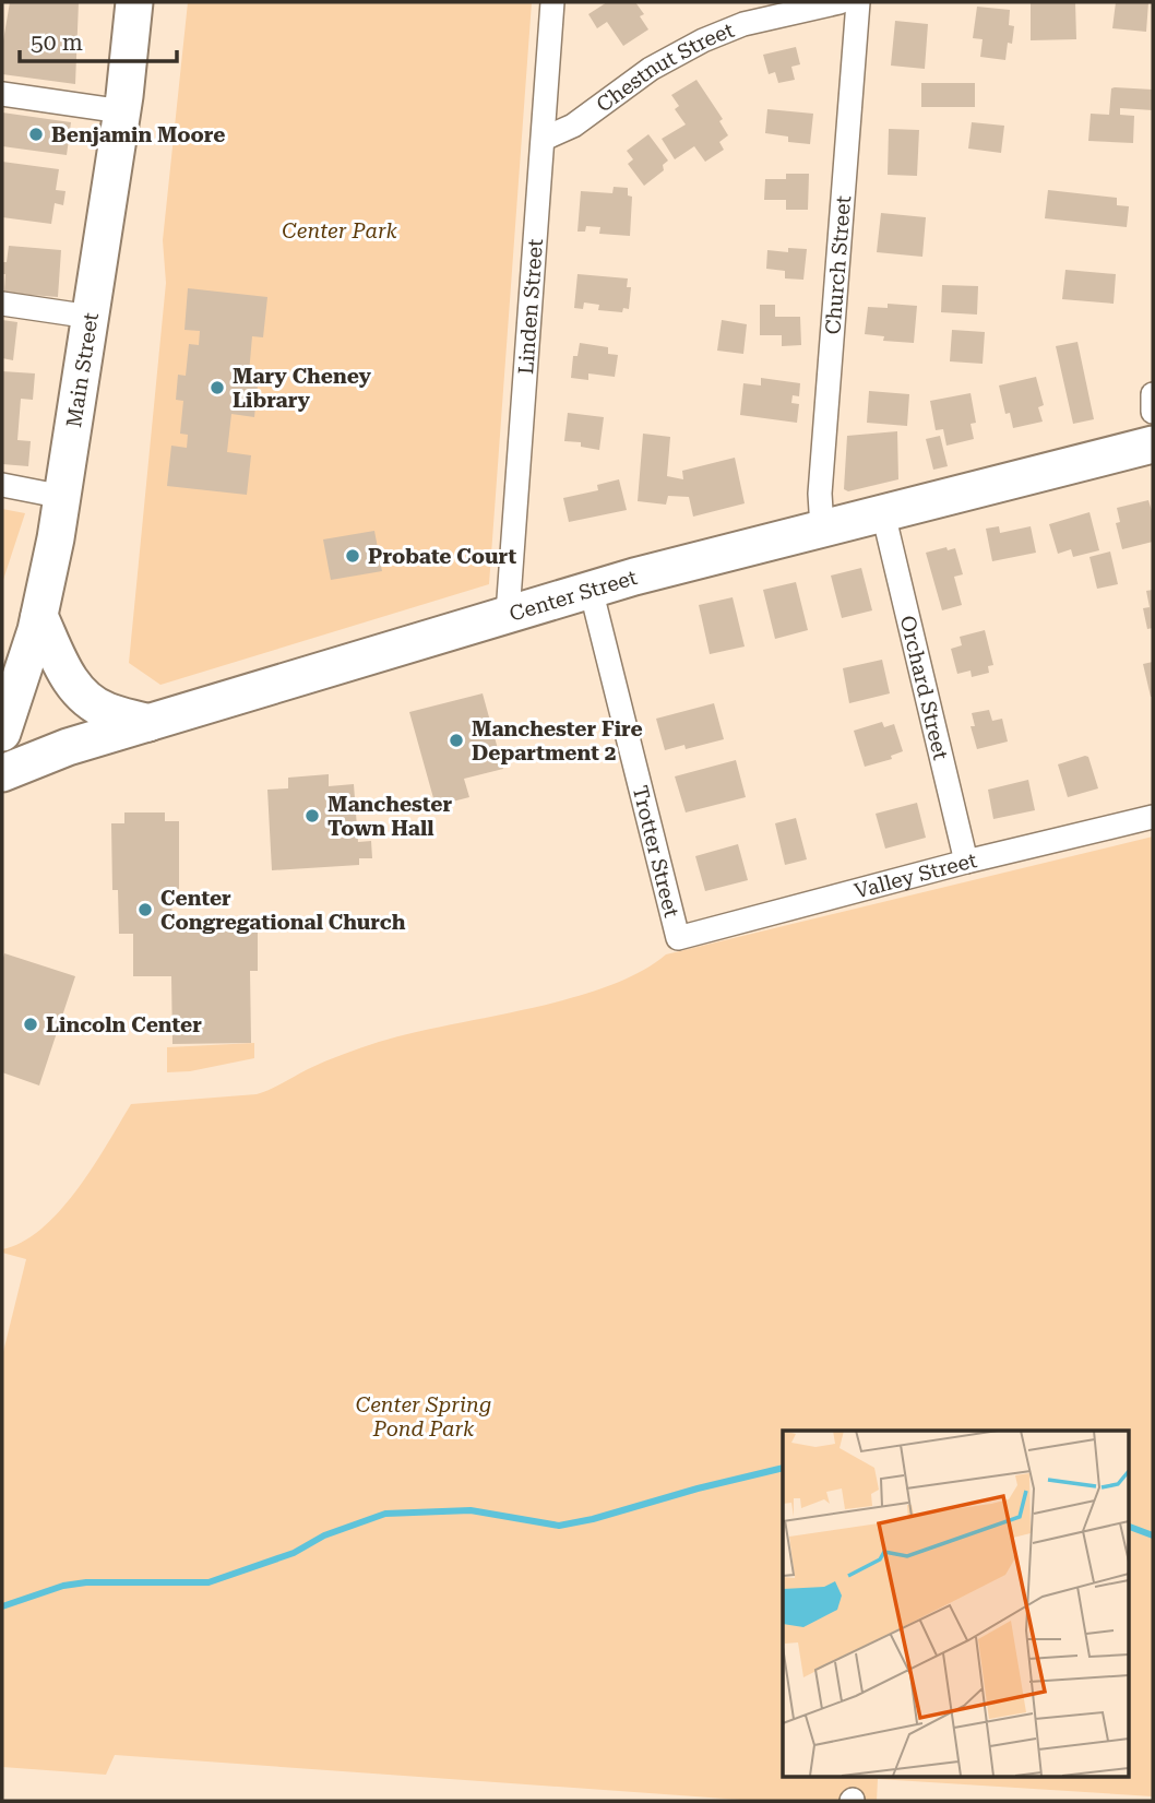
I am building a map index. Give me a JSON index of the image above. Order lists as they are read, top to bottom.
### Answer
{
  "streets": {
    "main road": ["Main Street", "Center Street"],
    "street": [
      "Chestnut Street",
      "Church Street",
      "Linden Street",
      "Orchard Street",
      "Trotter Street",
      "Valley Street"
    ]
  },
  "crossings": [
    ["Chestnut Street", "Linden Street"],
    ["Church Street", "Center Street"],
    ["Linden Street", "Center Street"],
    ["Center Street", "Orchard Street"],
    ["Center Street", "Trotter Street"],
    ["Orchard Street", "Valley Street"],
    ["Trotter Street", "Valley Street"]
  ],
  "parks": ["Center Park", "Center Spring Pond Park"],
  "places": [
    "Benjamin Moore",
    "Mary Cheney Library",
    "Probate Court",
    "Manchester Fire Department 2",
    "Manchester Town Hall",
    "Center Congregational Church",
    "Lincoln Center"
  ],
  "scale_bar": "50 m"
}
